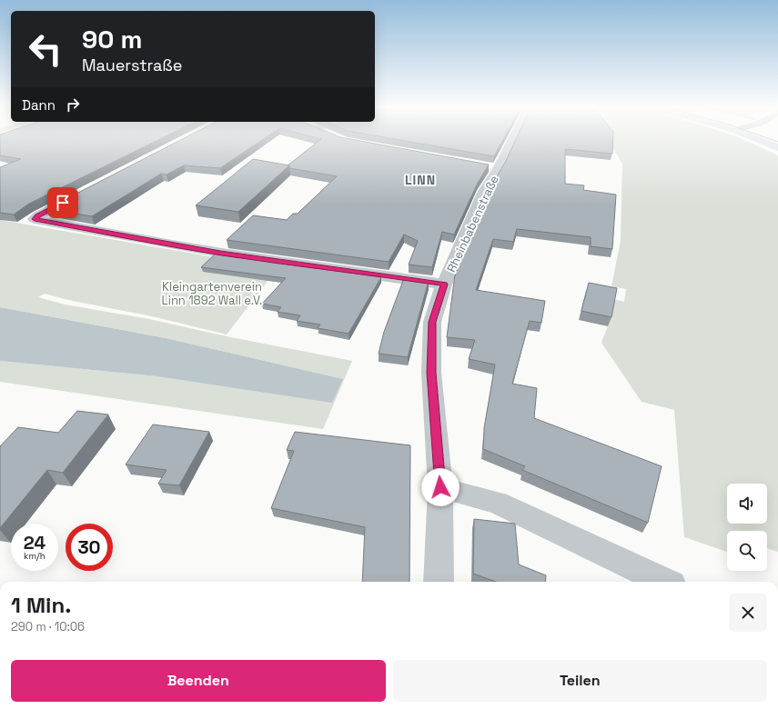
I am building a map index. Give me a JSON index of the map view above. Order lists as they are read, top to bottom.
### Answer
{
  "streets": {
    "street": ["Rheinbabenstraße"]
  },
  "districts": ["LINN"],
  "parks": ["Kleingartenverein Linn 1892 Wall e.V."],
  "page": {
    "turn": ["90 m", "Mauerstraße"],
    "then": "Dann",
    "speed": "24 km/h",
    "limit": "30",
    "heading": ["1 Min.", "290 m · 10:06"],
    "buttons": ["Beenden", "Teilen"]
  }
}
